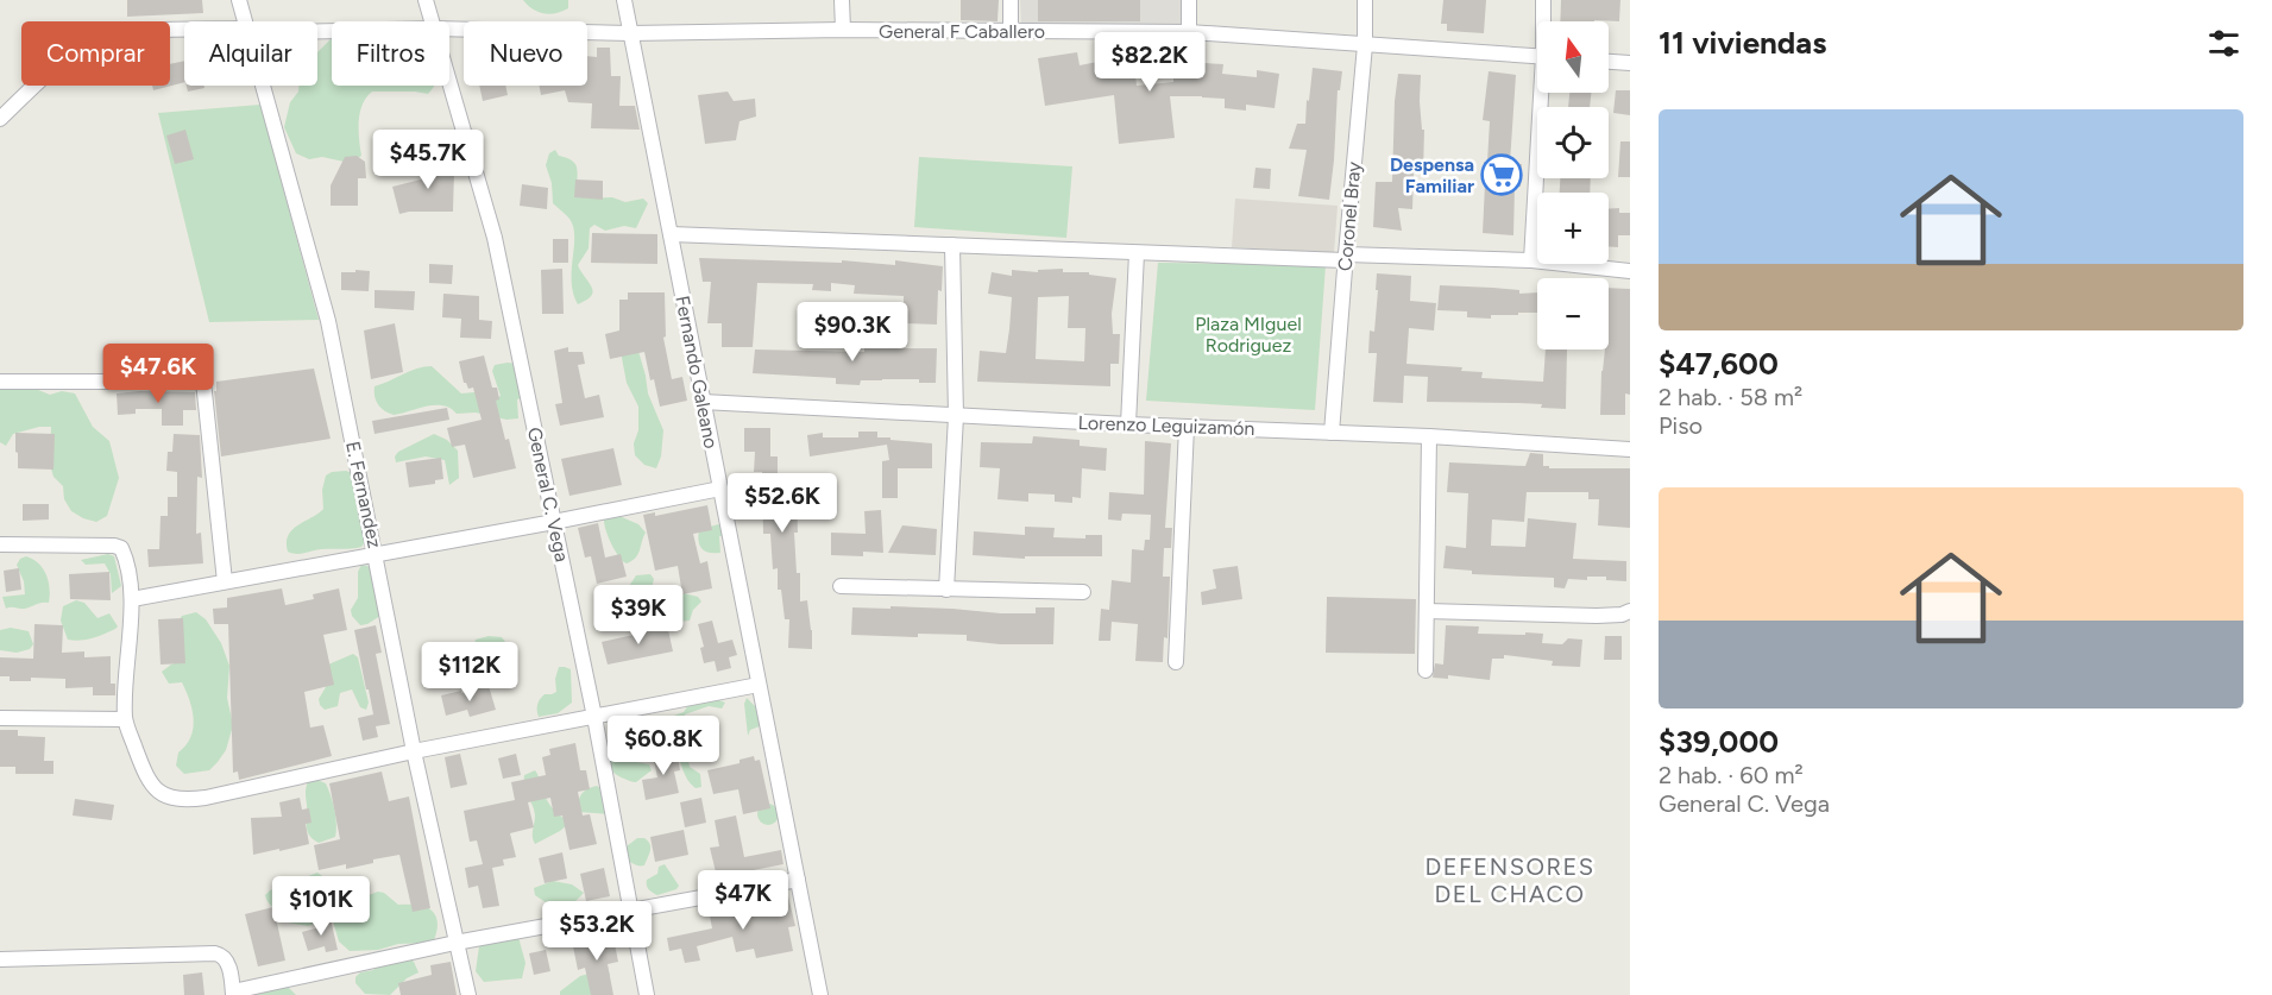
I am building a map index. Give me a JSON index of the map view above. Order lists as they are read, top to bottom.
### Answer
{
  "streets": {
    "street": [
      "General F Caballero",
      "Coronel Bray",
      "Fernando Galeano",
      "Lorenzo Leguizamón",
      "E. Fernandez",
      "General C. Vega"
    ]
  },
  "crossings": [
    ["General F Caballero", "Coronel Bray"],
    ["General F Caballero", "Fernando Galeano"],
    ["Coronel Bray", "Lorenzo Leguizamón"],
    ["Fernando Galeano", "Lorenzo Leguizamón"]
  ],
  "districts": ["DEFENSORES DEL CHACO"],
  "parks": ["Plaza MIguel Rodriguez"],
  "places": {
    "supermarket": ["Despensa Familiar"]
  },
  "north": "top",
  "page": {
    "heading": "11 viviendas",
    "map_buttons": ["+", "−"],
    "chip": [
      "Comprar",
      "Alquilar",
      "Filtros",
      "Nuevo"
    ],
    "price": [
      "$82.2K",
      "$45.7K",
      "$90.3K",
      "$47.6K",
      "$52.6K",
      "$39K",
      "$112K",
      "$60.8K",
      "$47K",
      "$101K",
      "$53.2K"
    ],
    "list": [
      {
        "name": "$47,600",
        "note": "2 hab. · 58 m² · Piso"
      },
      {
        "name": "$39,000",
        "note": "2 hab. · 60 m² · General C. Vega"
      }
    ]
  }
}
